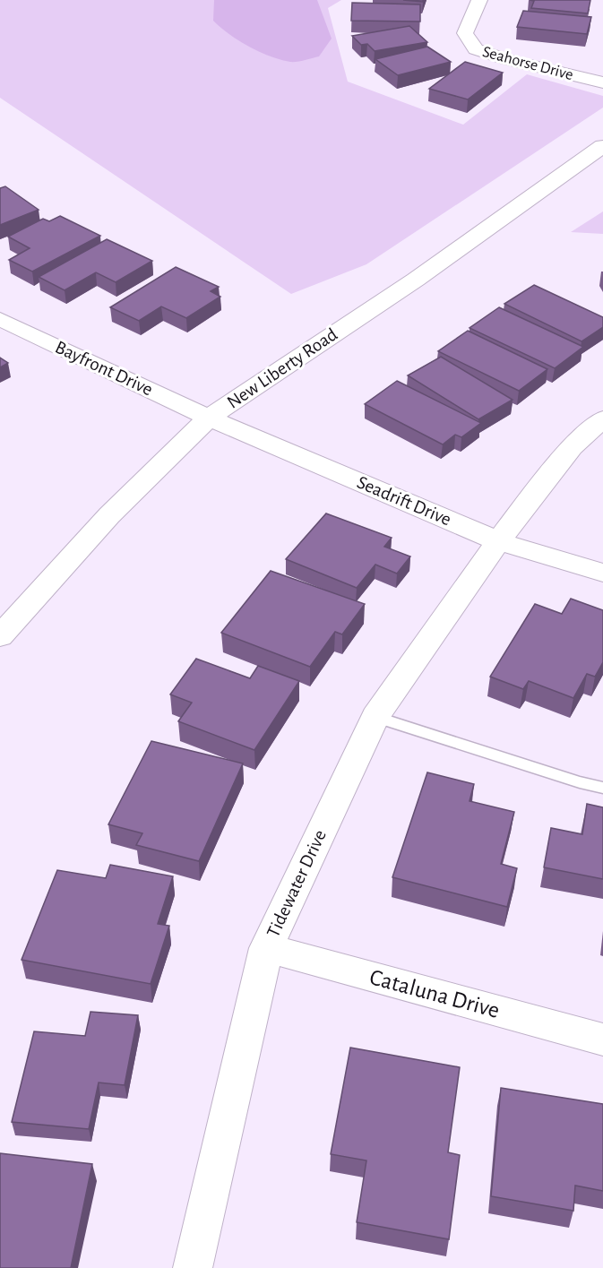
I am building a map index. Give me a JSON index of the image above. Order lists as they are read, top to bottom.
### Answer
{
  "streets": {
    "street": [
      "Seahorse Drive",
      "Bayfront Drive",
      "New Liberty Road",
      "Seadrift Drive",
      "Tidewater Drive",
      "Cataluna Drive"
    ]
  },
  "crossings": [
    ["Bayfront Drive", "New Liberty Road"],
    ["Bayfront Drive", "Seadrift Drive"],
    ["New Liberty Road", "Seadrift Drive"],
    ["Seadrift Drive", "Tidewater Drive"],
    ["Tidewater Drive", "Cataluna Drive"]
  ]
}
